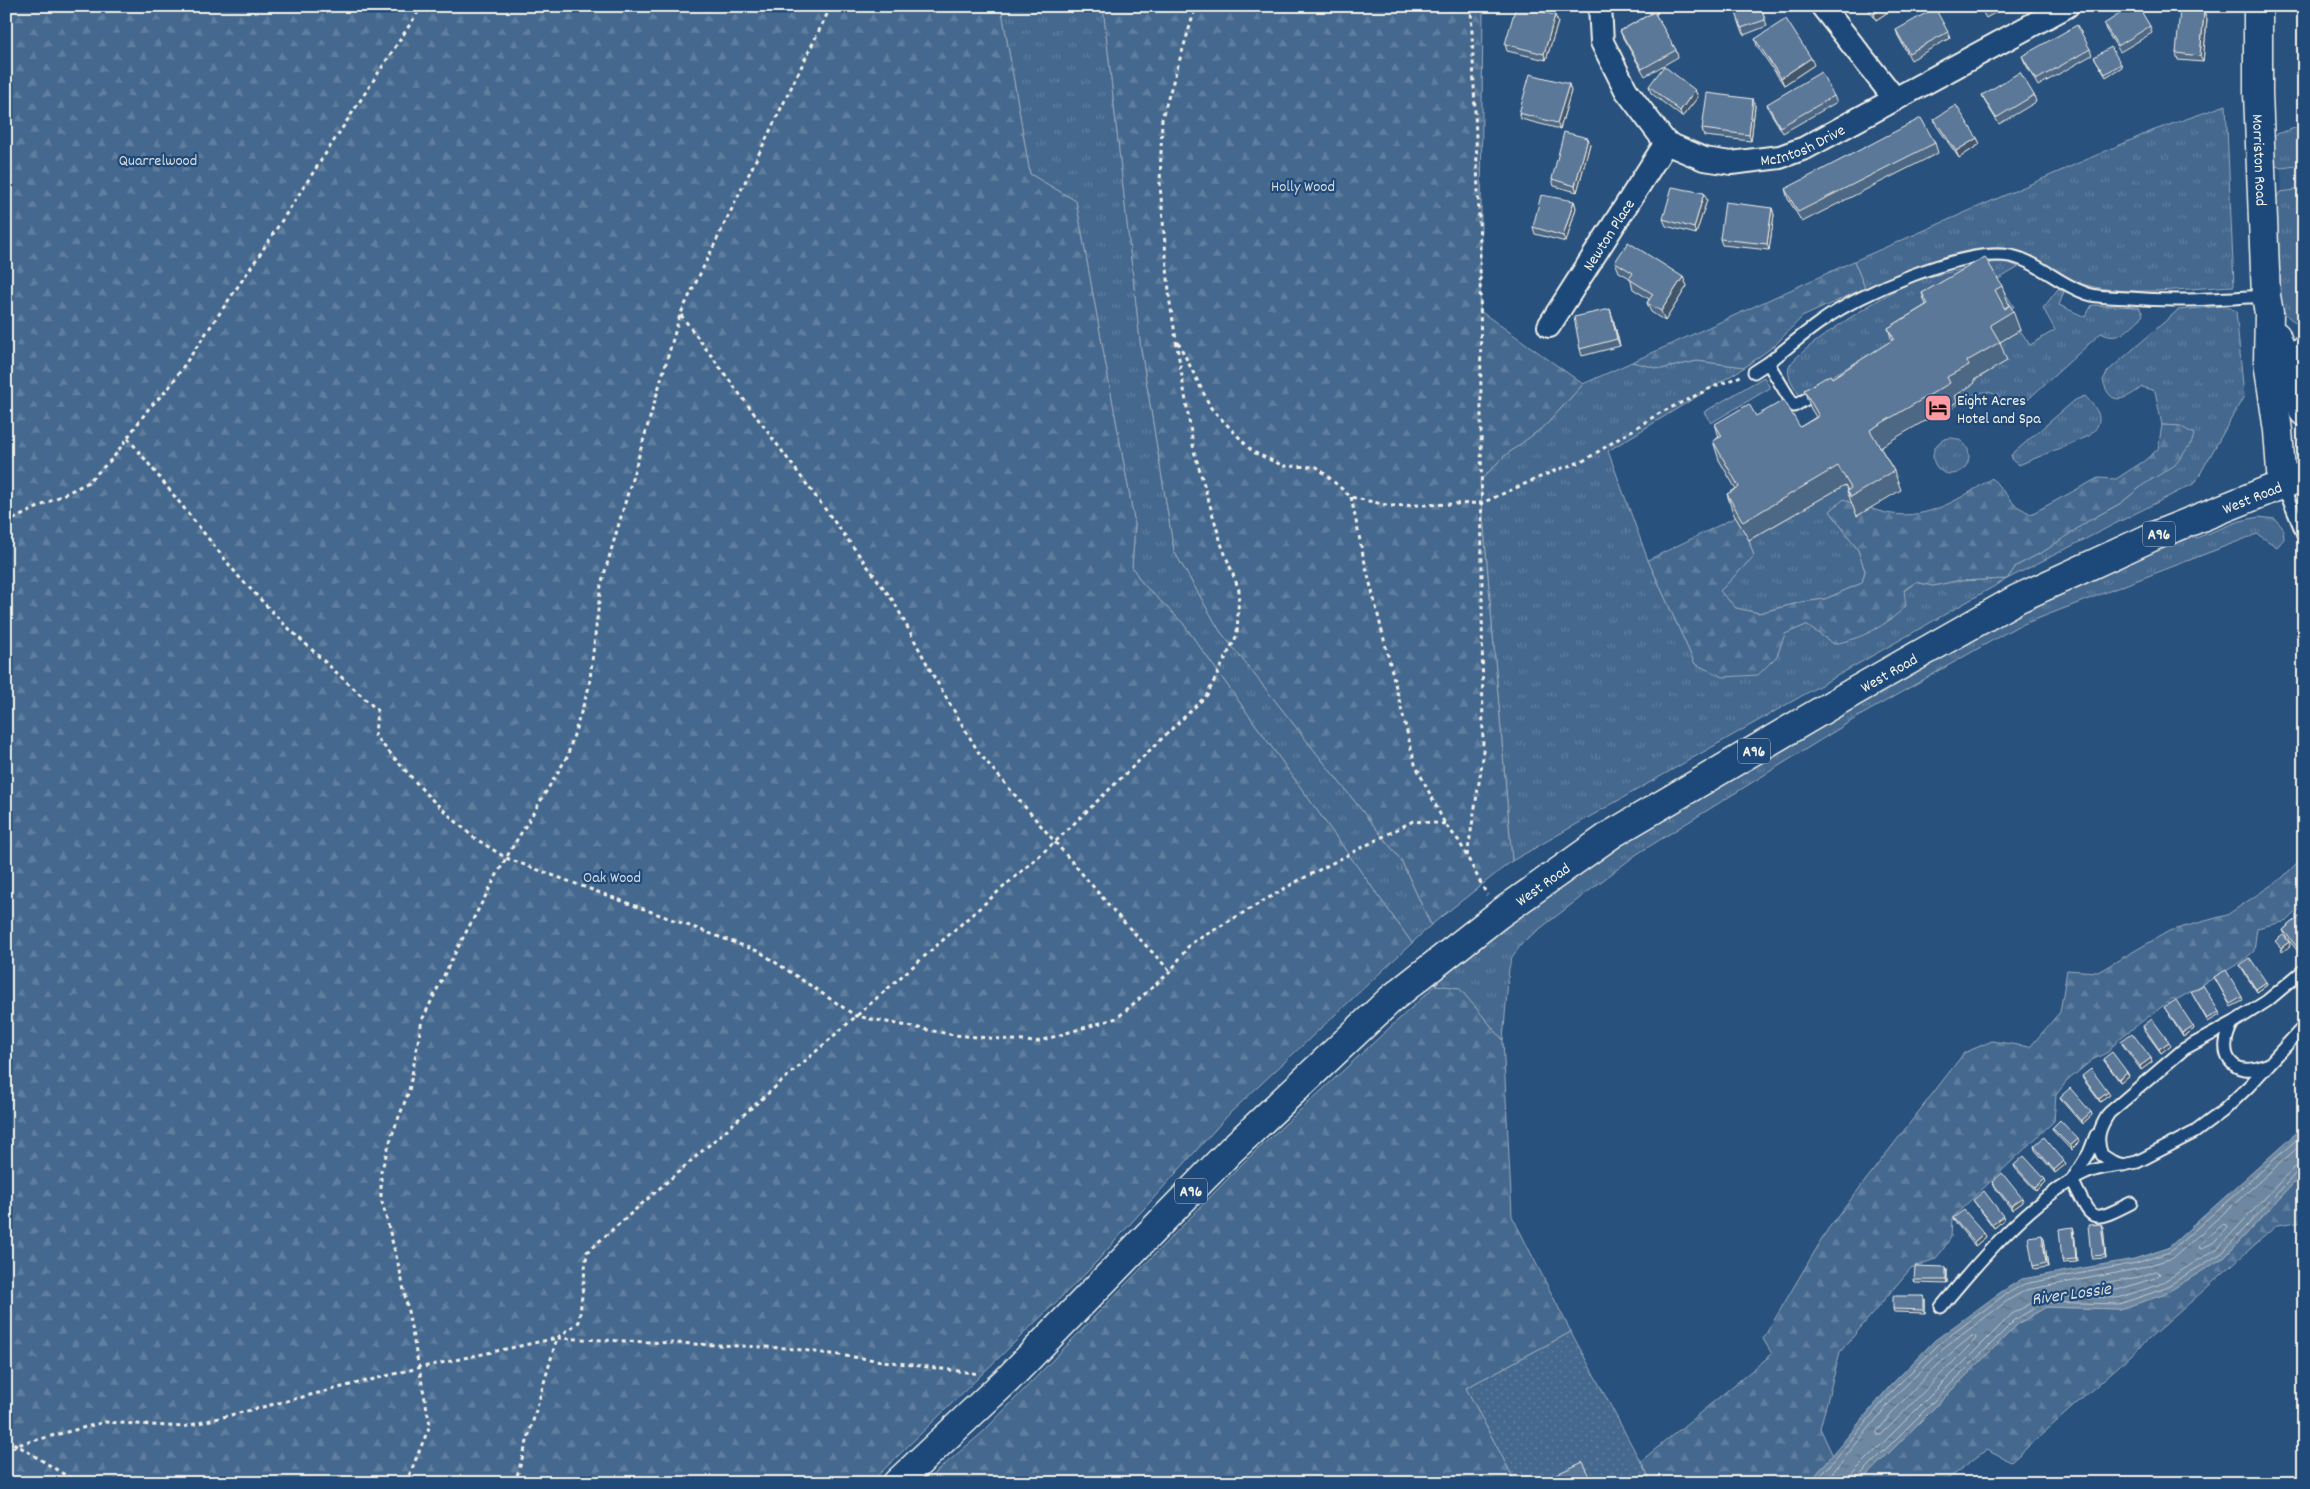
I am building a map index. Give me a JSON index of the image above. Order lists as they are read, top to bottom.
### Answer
{
  "streets": {
    "main road": ["Morriston Road", "West Road", "A96"],
    "street": ["McIntosh Drive", "Newton Place"]
  },
  "crossings": [
    ["McIntosh Drive", "Newton Place"],
    ["Morriston Road", "West Road"],
    ["West Road", "A96"]
  ],
  "water": ["River Lossie"],
  "parks": ["Quarrelwood", "Holly Wood", "Oak Wood"],
  "places": {
    "hotel": ["Eight Acres Hotel and Spa"]
  }
}
